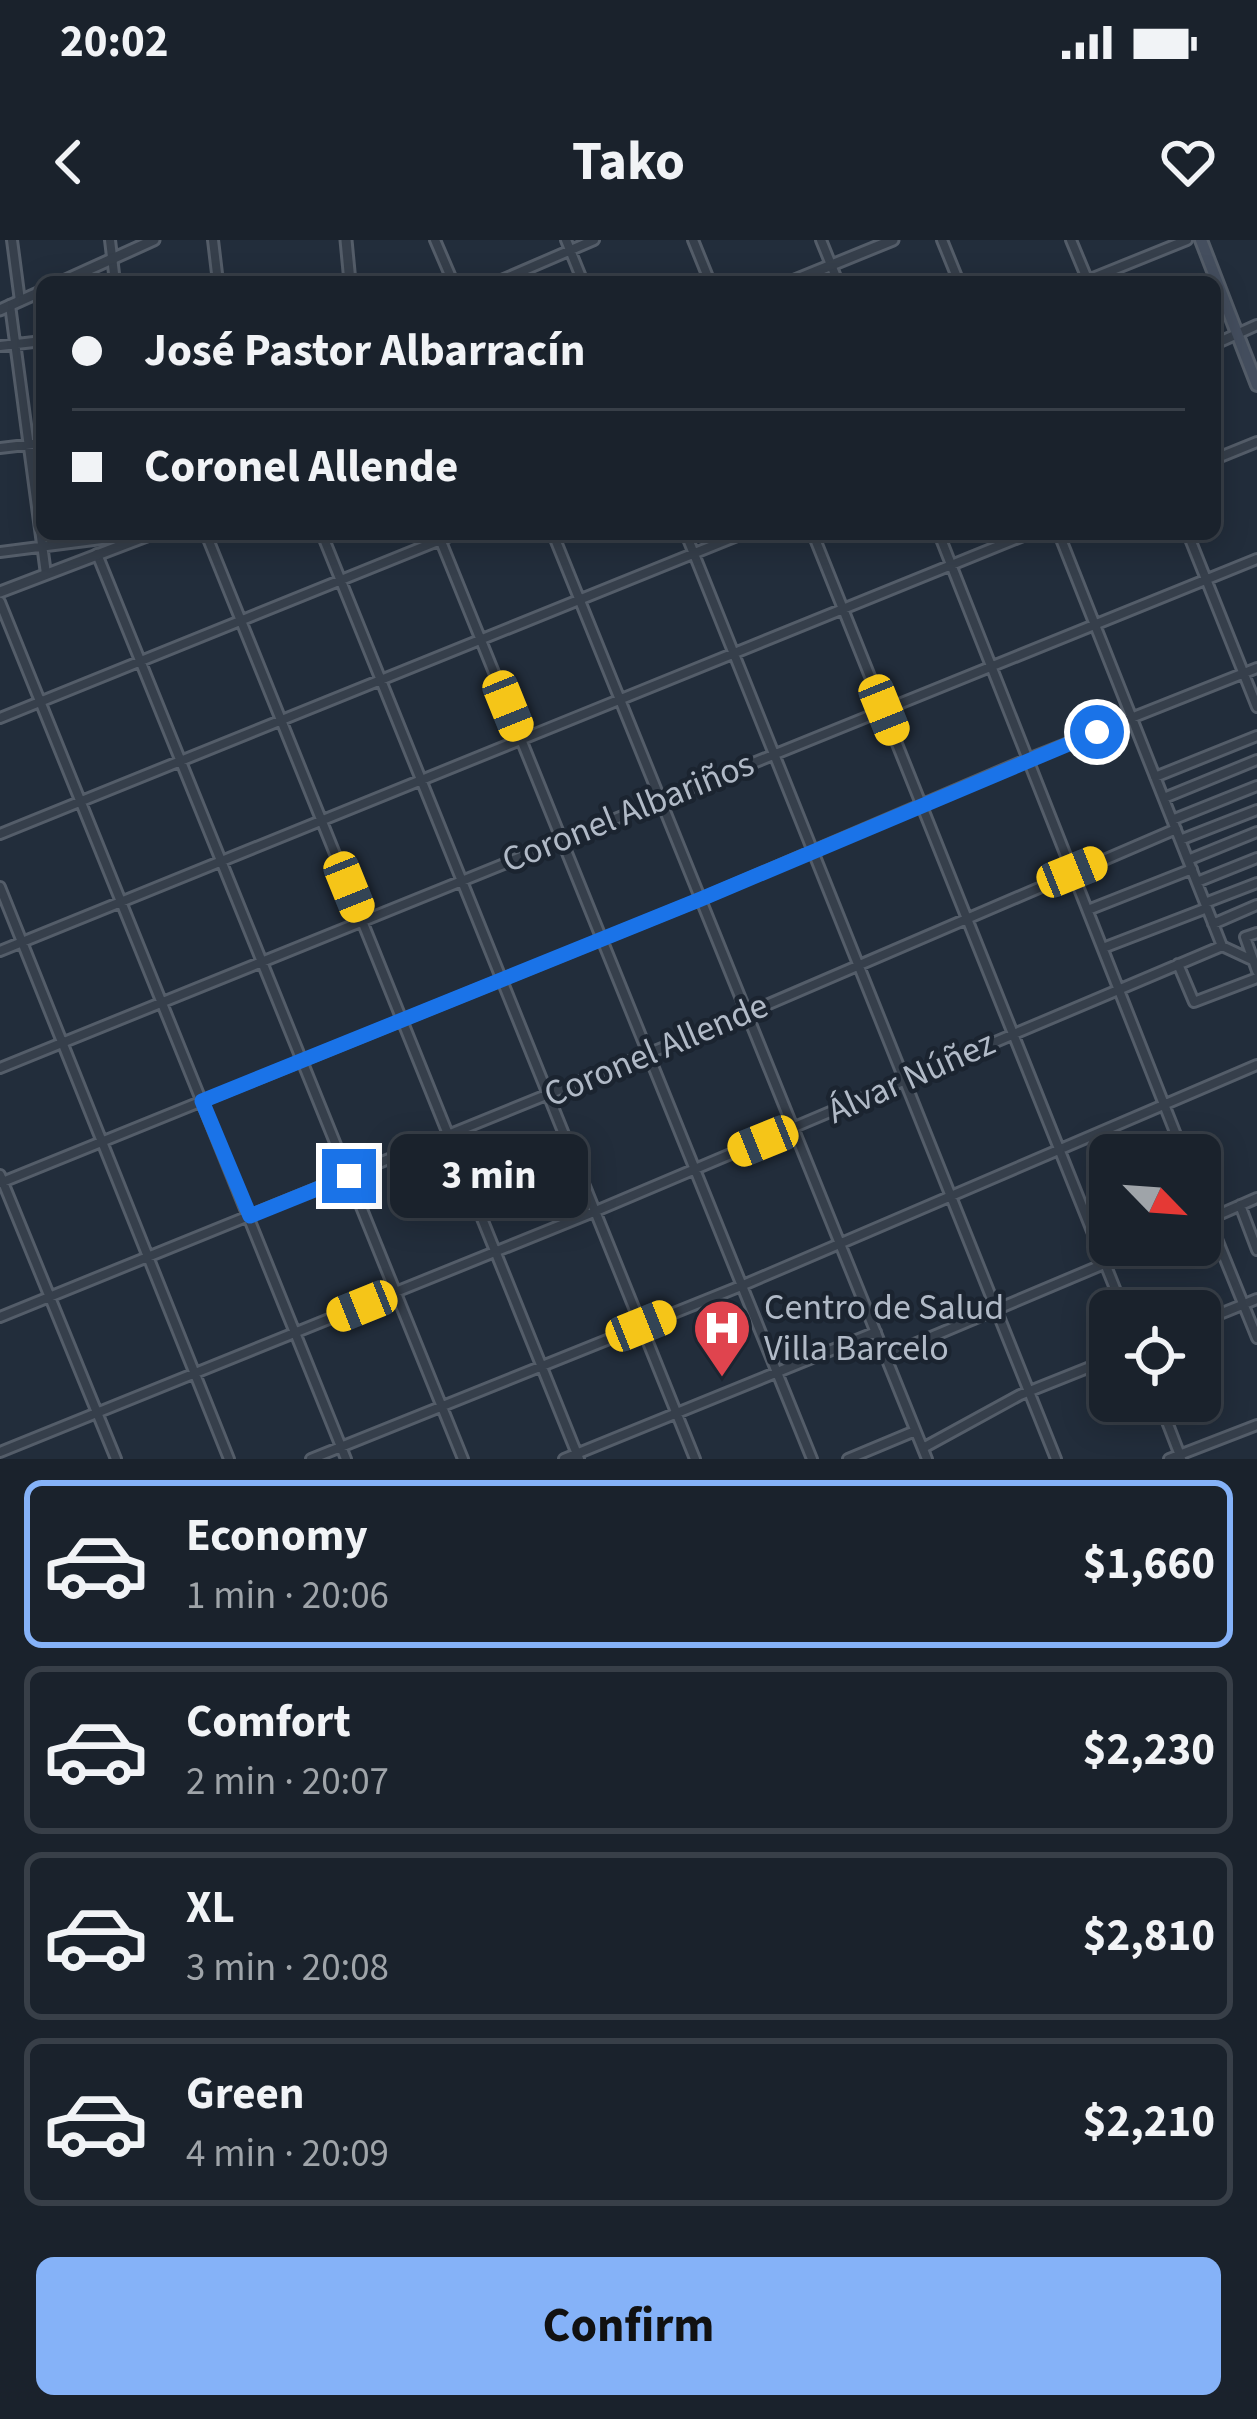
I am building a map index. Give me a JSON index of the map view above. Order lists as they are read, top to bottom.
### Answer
{
  "streets": {
    "street": ["Coronel Albariños", "Coronel Allende", "Álvar Núñez"]
  },
  "places": {
    "hospital": ["Centro de Salud Villa Barcelo"]
  },
  "north": "bottom right",
  "page": {
    "status": "20:02",
    "header": "Tako",
    "banner": ["José Pastor Albarracín", "Coronel Allende"],
    "bubble": "3 min",
    "list": [
      {
        "name": "Economy",
        "note": "1 min · 20:06",
        "value": "$1,660"
      },
      {
        "name": "Comfort",
        "note": "2 min · 20:07",
        "value": "$2,230"
      },
      {
        "name": "XL",
        "note": "3 min · 20:08",
        "value": "$2,810"
      },
      {
        "name": "Green",
        "note": "4 min · 20:09",
        "value": "$2,210"
      }
    ],
    "buttons": "Confirm"
  }
}
